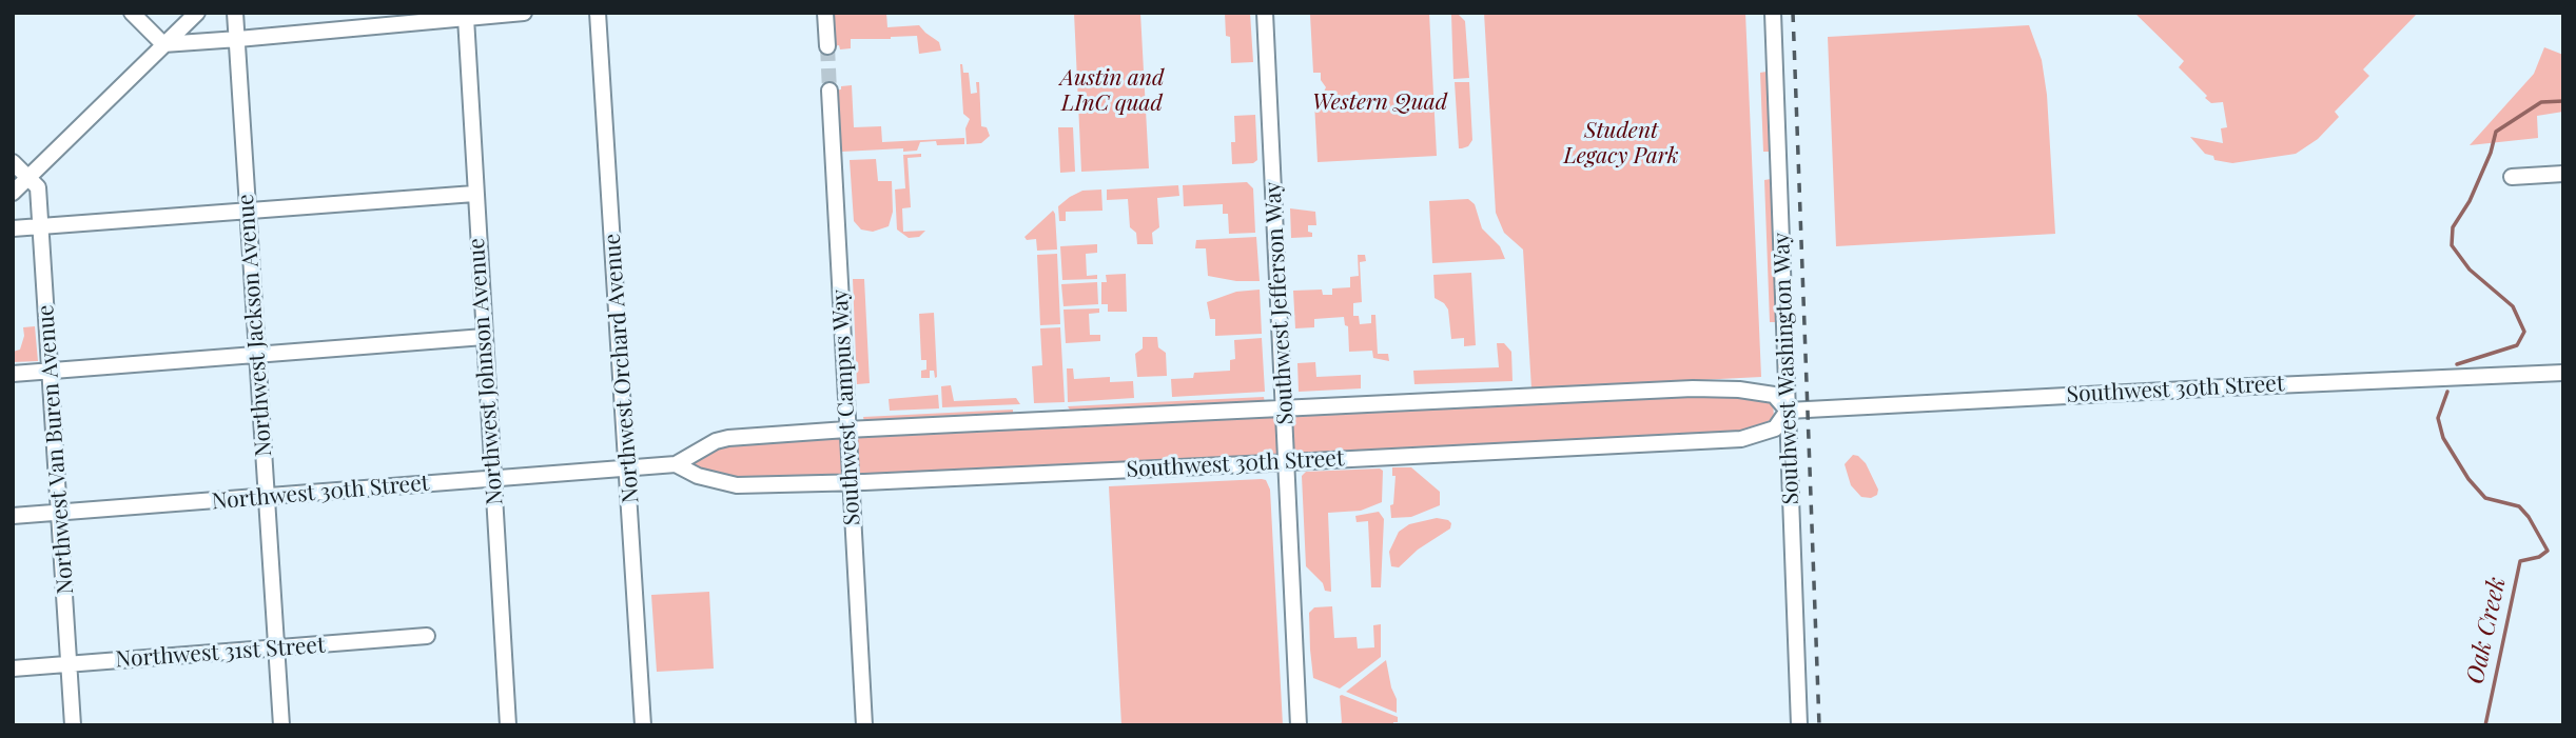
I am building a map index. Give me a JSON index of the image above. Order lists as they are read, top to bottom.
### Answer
{
  "streets": {
    "street": [
      "Southwest Jefferson Way",
      "Northwest Jackson Avenue",
      "Northwest Orchard Avenue",
      "Southwest Washington Way",
      "Northwest Johnson Avenue",
      "Southwest 30th Street",
      "Southwest Campus Way",
      "Northwest Van Buren Avenue",
      "Northwest 30th Street",
      "Northwest 31st Street"
    ]
  },
  "crossings": [
    ["Southwest Jefferson Way", "Southwest 30th Street"],
    ["Northwest Jackson Avenue", "Northwest 30th Street"],
    ["Northwest Jackson Avenue", "Northwest 31st Street"],
    ["Northwest Orchard Avenue", "Southwest 30th Street"],
    ["Northwest Orchard Avenue", "Northwest 30th Street"],
    ["Southwest Washington Way", "Southwest 30th Street"],
    ["Northwest Johnson Avenue", "Northwest 30th Street"],
    ["Southwest 30th Street", "Southwest Campus Way"],
    ["Southwest 30th Street", "Northwest 30th Street"],
    ["Northwest Van Buren Avenue", "Northwest 30th Street"],
    ["Northwest Van Buren Avenue", "Northwest 31st Street"]
  ],
  "water": ["Oak Creek"],
  "parks": ["Austin and LInC quad", "Western Quad", "Student Legacy Park"]
}
